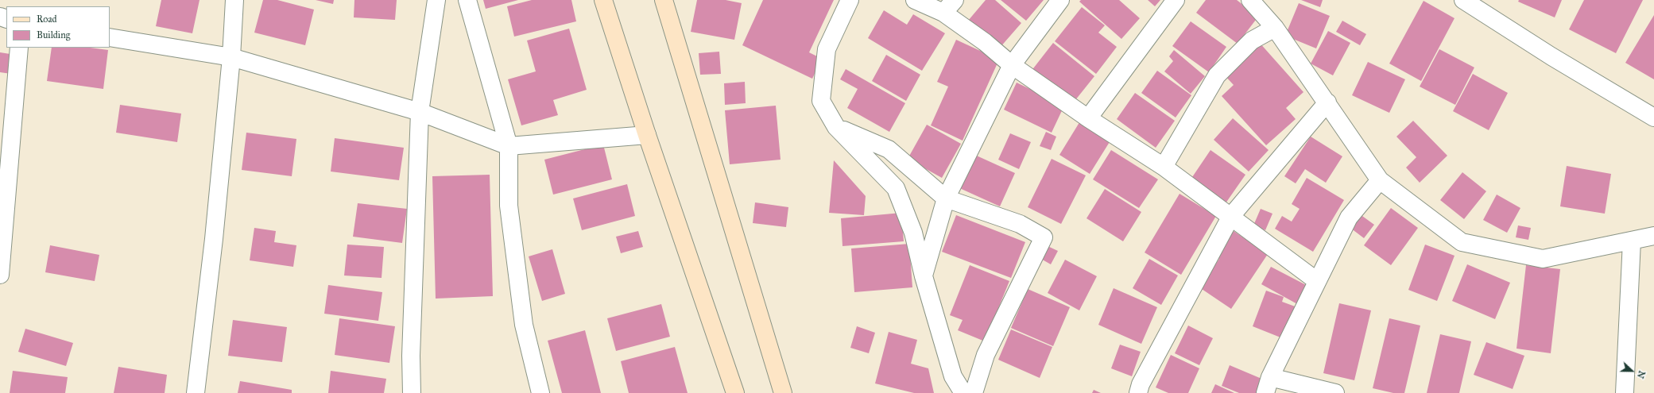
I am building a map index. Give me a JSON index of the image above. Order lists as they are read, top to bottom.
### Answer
{
  "legend": ["Road", "Building"],
  "north": "right"
}
